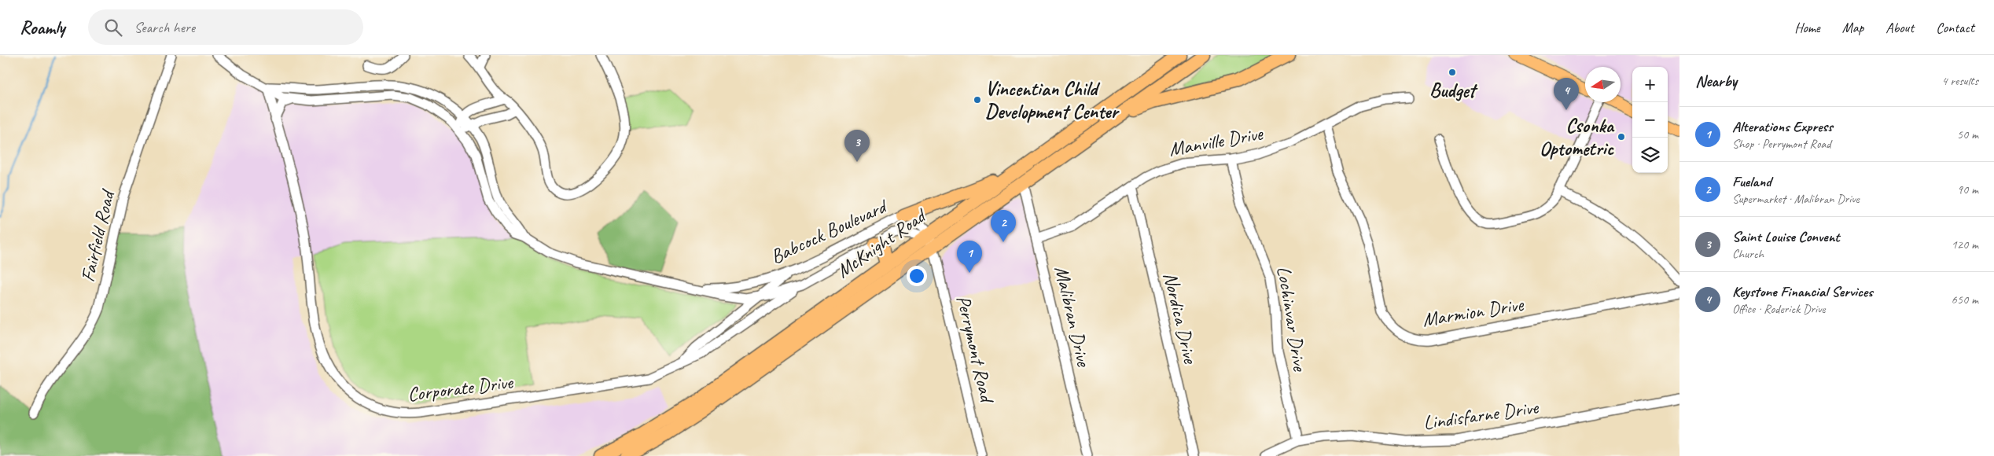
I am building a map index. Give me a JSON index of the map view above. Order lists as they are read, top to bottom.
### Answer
{
  "streets": {
    "highway": ["McKnight Road"],
    "street": [
      "Manville Drive",
      "Babcock Boulevard",
      "Fairfield Road",
      "Marmion Drive",
      "Malibran Drive",
      "Nordica Drive",
      "Lochinvar Drive",
      "Perrymont Road",
      "Corporate Drive",
      "Lindisfarne Drive"
    ]
  },
  "crossings": [
    ["Manville Drive", "Marmion Drive"],
    ["Manville Drive", "Malibran Drive"],
    ["Manville Drive", "Nordica Drive"],
    ["Manville Drive", "Lochinvar Drive"],
    ["Babcock Boulevard", "McKnight Road"],
    ["Babcock Boulevard", "Perrymont Road"],
    ["Babcock Boulevard", "Corporate Drive"],
    ["McKnight Road", "Malibran Drive"],
    ["McKnight Road", "Perrymont Road"],
    ["Lochinvar Drive", "Lindisfarne Drive"]
  ],
  "places": ["Budget", "Vincentian Child Development Center", "Csonka Optometric"],
  "north": "left",
  "page": {
    "header": "Roamly",
    "search": "Search here",
    "nav": [
      "Home",
      "Map",
      "About",
      "Contact"
    ],
    "heading": ["Nearby", "4 results"],
    "map_buttons": ["+", "−"],
    "pins": [
      "4",
      "3",
      "2",
      "1"
    ],
    "list": [
      {
        "mark": "1",
        "name": "Alterations Express",
        "note": "Shop · Perrymont Road",
        "value": "50 m"
      },
      {
        "mark": "2",
        "name": "Fueland",
        "note": "Supermarket · Malibran Drive",
        "value": "90 m"
      },
      {
        "mark": "3",
        "name": "Saint Louise Convent",
        "note": "Church",
        "value": "120 m"
      },
      {
        "mark": "4",
        "name": "Keystone Financial Services",
        "note": "Office · Roderick Drive",
        "value": "650 m"
      }
    ]
  }
}
